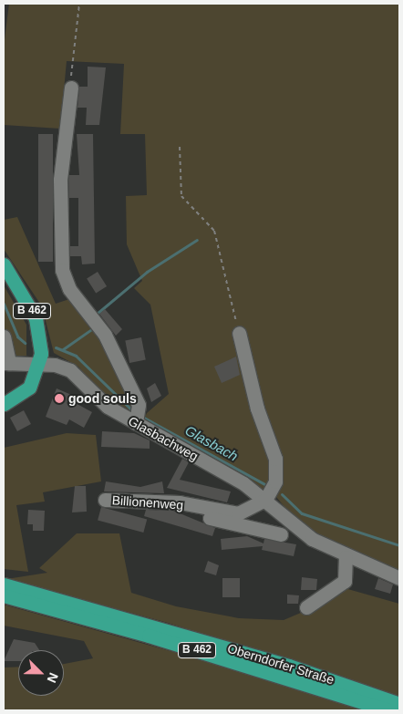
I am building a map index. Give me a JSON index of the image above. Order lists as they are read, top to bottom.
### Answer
{
  "streets": {
    "main road": ["B 462", "Oberndorfer Straße"],
    "street": ["Glasbachweg", "Billionenweg"]
  },
  "crossings": [
    ["B 462", "Glasbachweg"],
    ["Glasbachweg", "Billionenweg"]
  ],
  "water": ["Glasbach"],
  "places": ["good souls"],
  "north": "bottom right"
}
